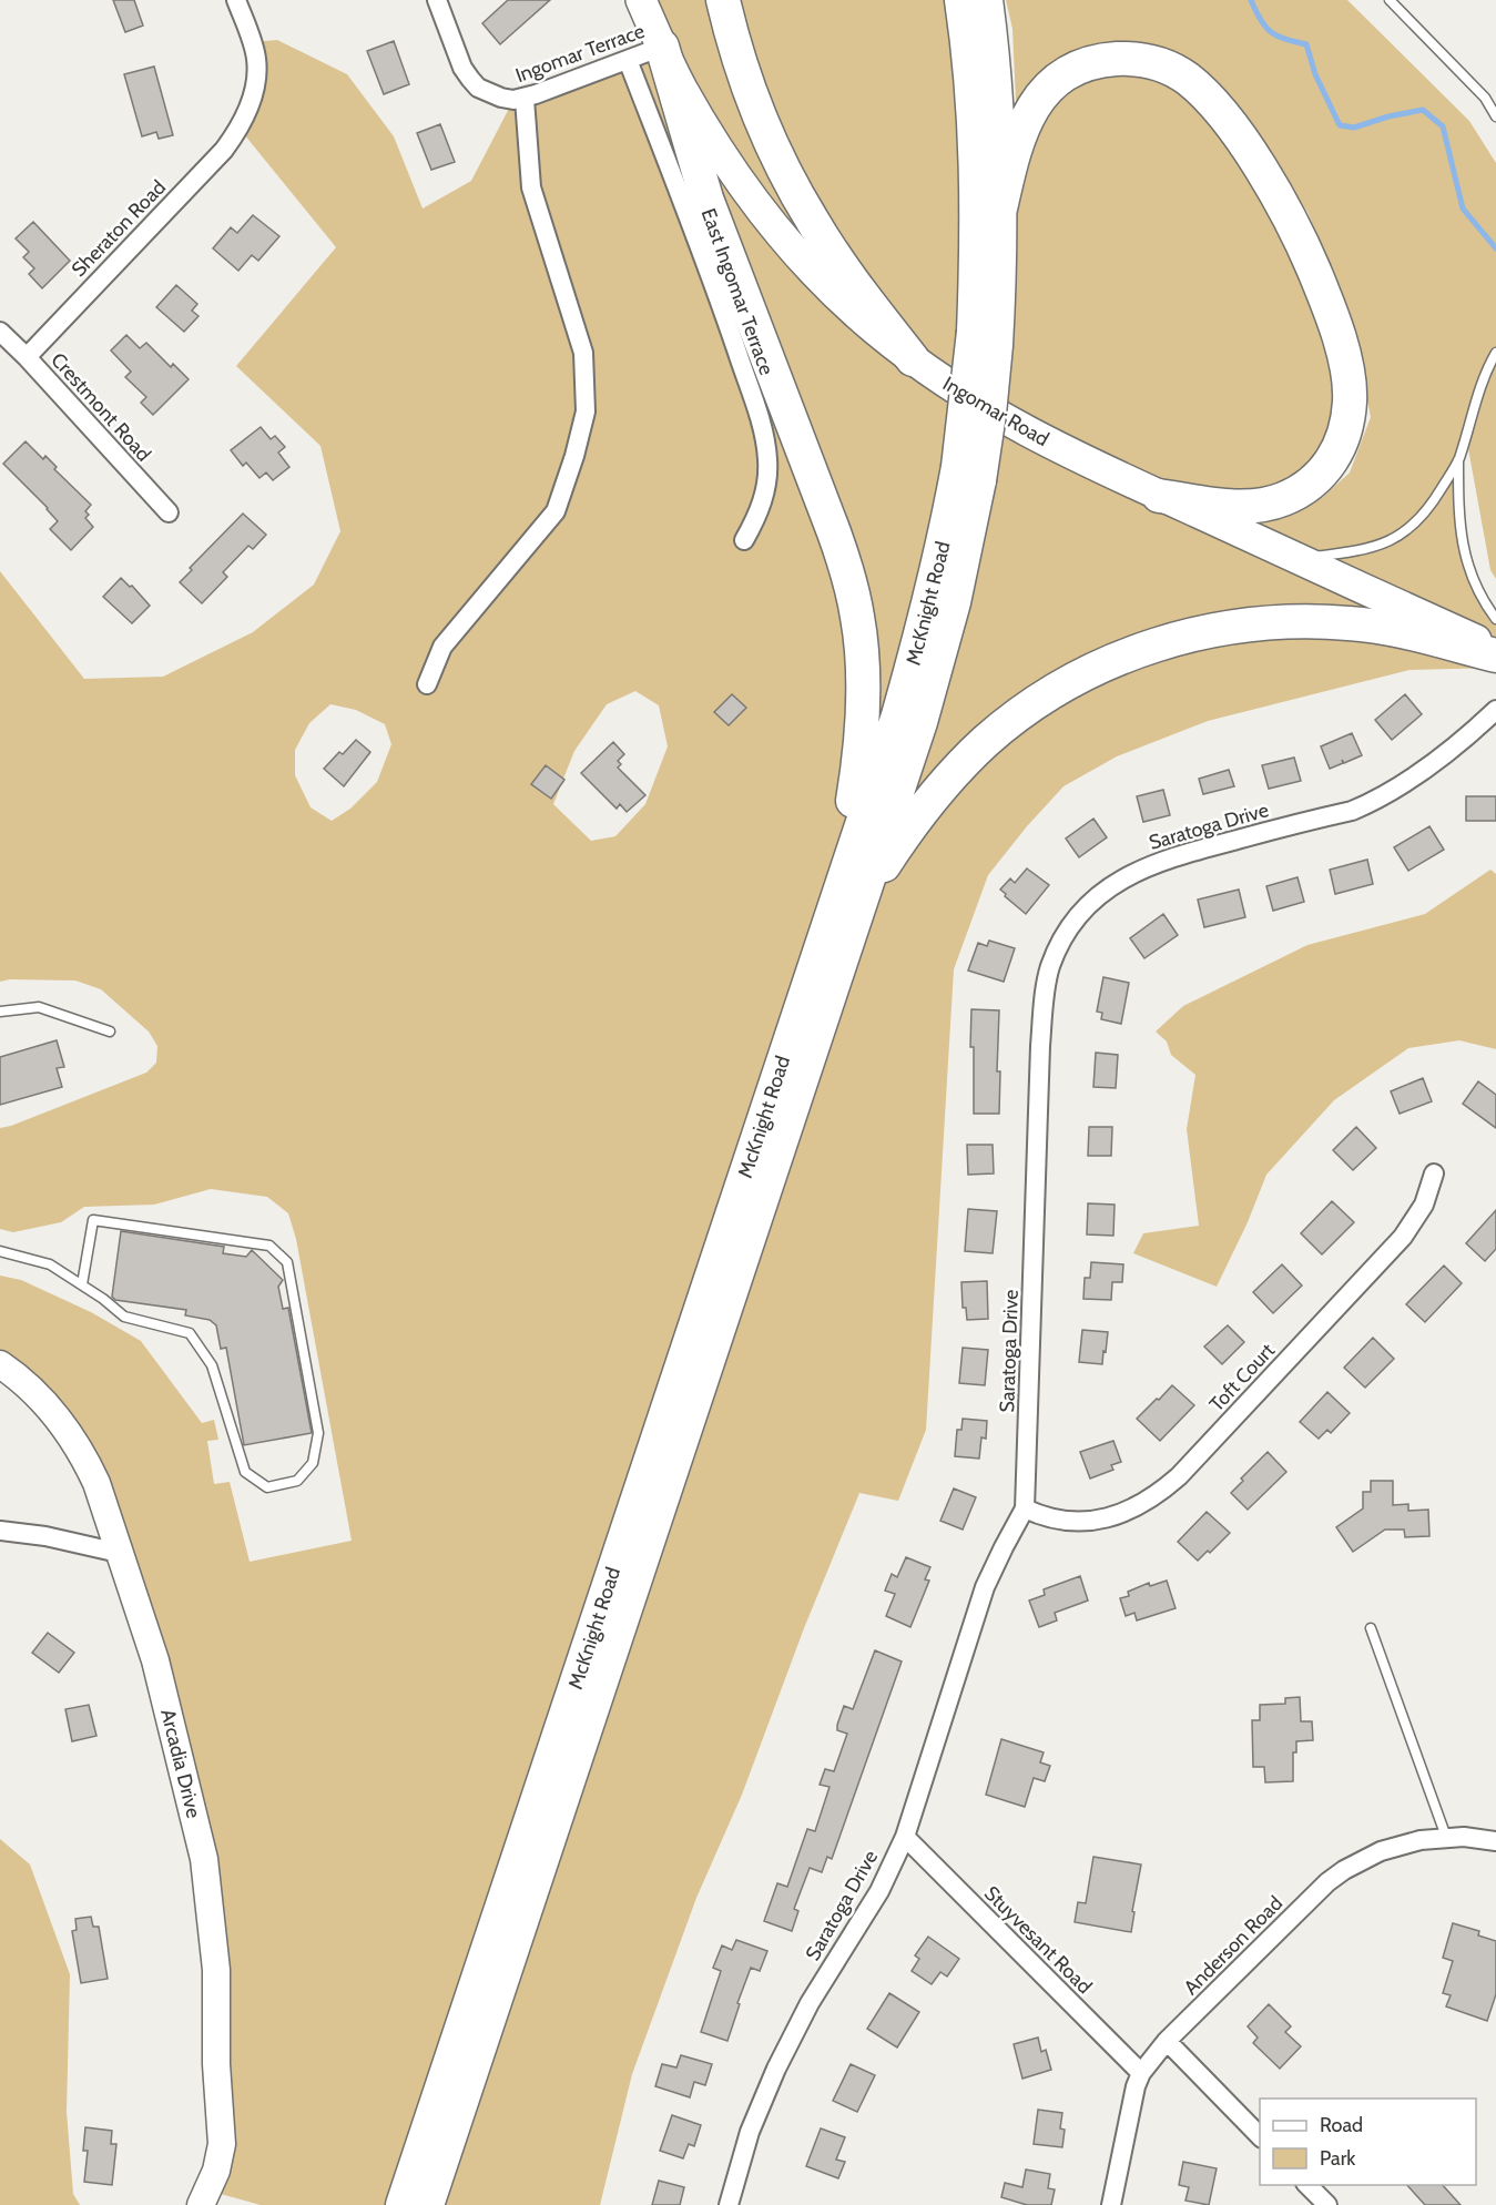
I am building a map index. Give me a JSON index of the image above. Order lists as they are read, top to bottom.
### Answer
{
  "streets": {
    "highway": ["McKnight Road"],
    "main road": ["Ingomar Road"],
    "street": [
      "Ingomar Terrace",
      "Sheraton Road",
      "East Ingomar Terrace",
      "Crestmont Road",
      "Saratoga Drive",
      "Toft Court",
      "Arcadia Drive",
      "Stuyvesant Road",
      "Anderson Road"
    ]
  },
  "crossings": [
    ["Ingomar Terrace", "East Ingomar Terrace"],
    ["Ingomar Terrace", "Ingomar Road"],
    ["Sheraton Road", "Crestmont Road"],
    ["Saratoga Drive", "Toft Court"],
    ["Saratoga Drive", "Stuyvesant Road"],
    ["Stuyvesant Road", "Anderson Road"]
  ],
  "legend": ["Road", "Park"]
}
